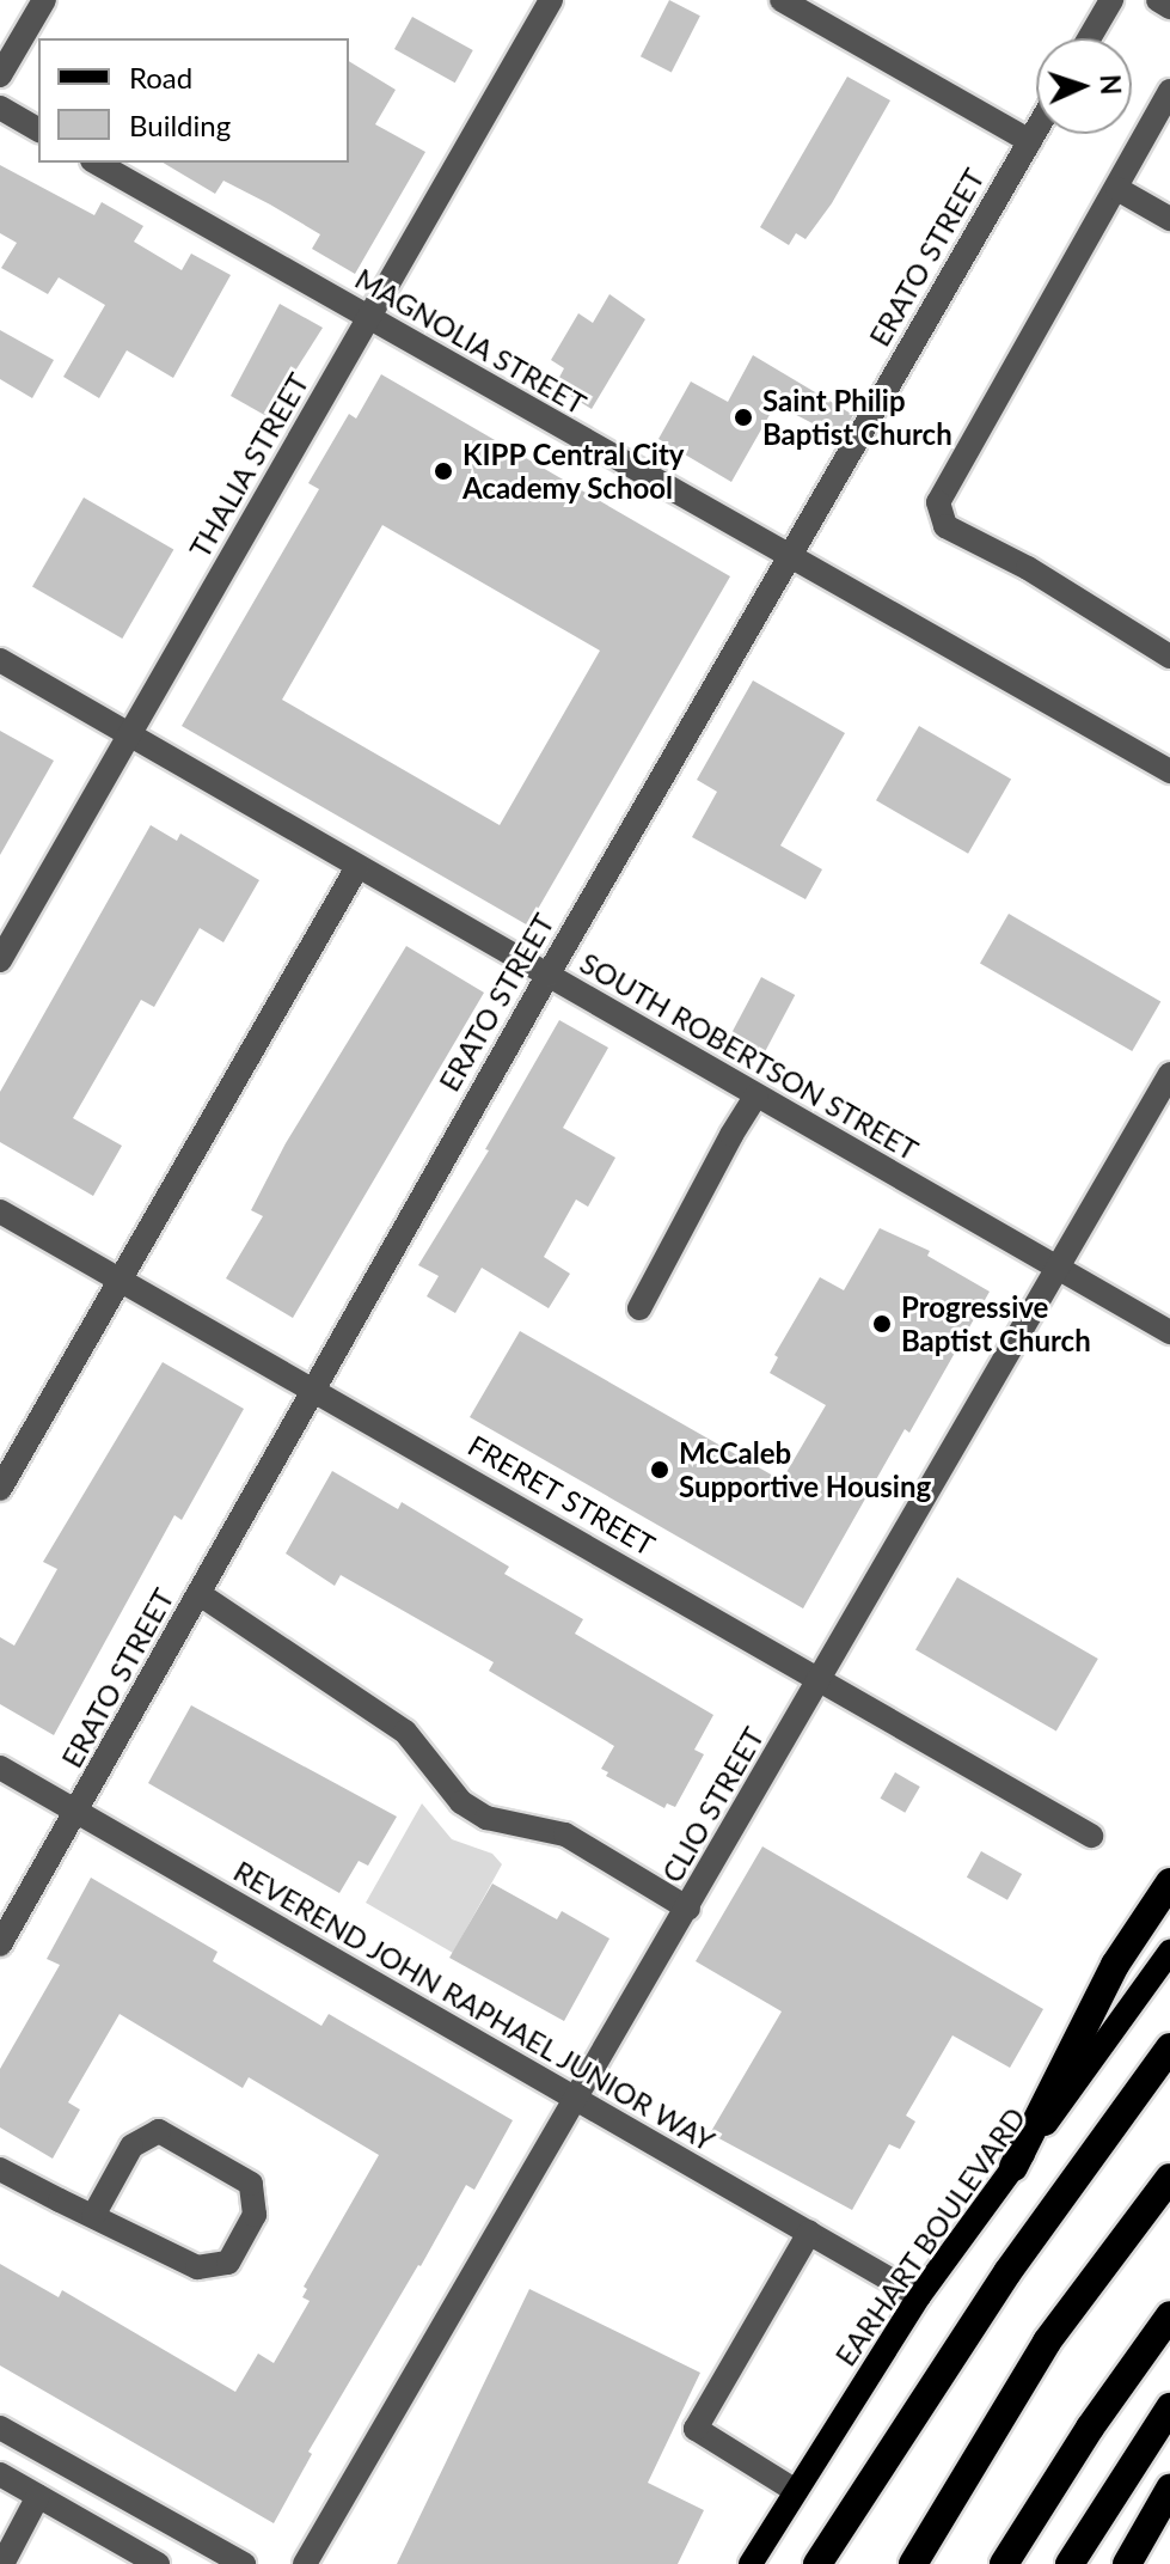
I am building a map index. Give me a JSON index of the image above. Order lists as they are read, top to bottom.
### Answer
{
  "streets": {
    "main road": ["EARHART BOULEVARD"],
    "street": [
      "ERATO STREET",
      "MAGNOLIA STREET",
      "THALIA STREET",
      "SOUTH ROBERTSON STREET",
      "FRERET STREET",
      "CLIO STREET",
      "REVEREND JOHN RAPHAEL JUNIOR WAY"
    ]
  },
  "crossings": [
    ["ERATO STREET", "MAGNOLIA STREET"],
    ["ERATO STREET", "SOUTH ROBERTSON STREET"],
    ["ERATO STREET", "FRERET STREET"],
    ["ERATO STREET", "REVEREND JOHN RAPHAEL JUNIOR WAY"],
    ["MAGNOLIA STREET", "THALIA STREET"],
    ["THALIA STREET", "SOUTH ROBERTSON STREET"],
    ["SOUTH ROBERTSON STREET", "CLIO STREET"],
    ["FRERET STREET", "CLIO STREET"],
    ["CLIO STREET", "REVEREND JOHN RAPHAEL JUNIOR WAY"],
    ["REVEREND JOHN RAPHAEL JUNIOR WAY", "EARHART BOULEVARD"]
  ],
  "places": [
    "Saint Philip Baptist Church",
    "KIPP Central City Academy School",
    "Progressive Baptist Church",
    "McCaleb Supportive Housing"
  ],
  "legend": ["Road", "Building"],
  "north": "right"
}
